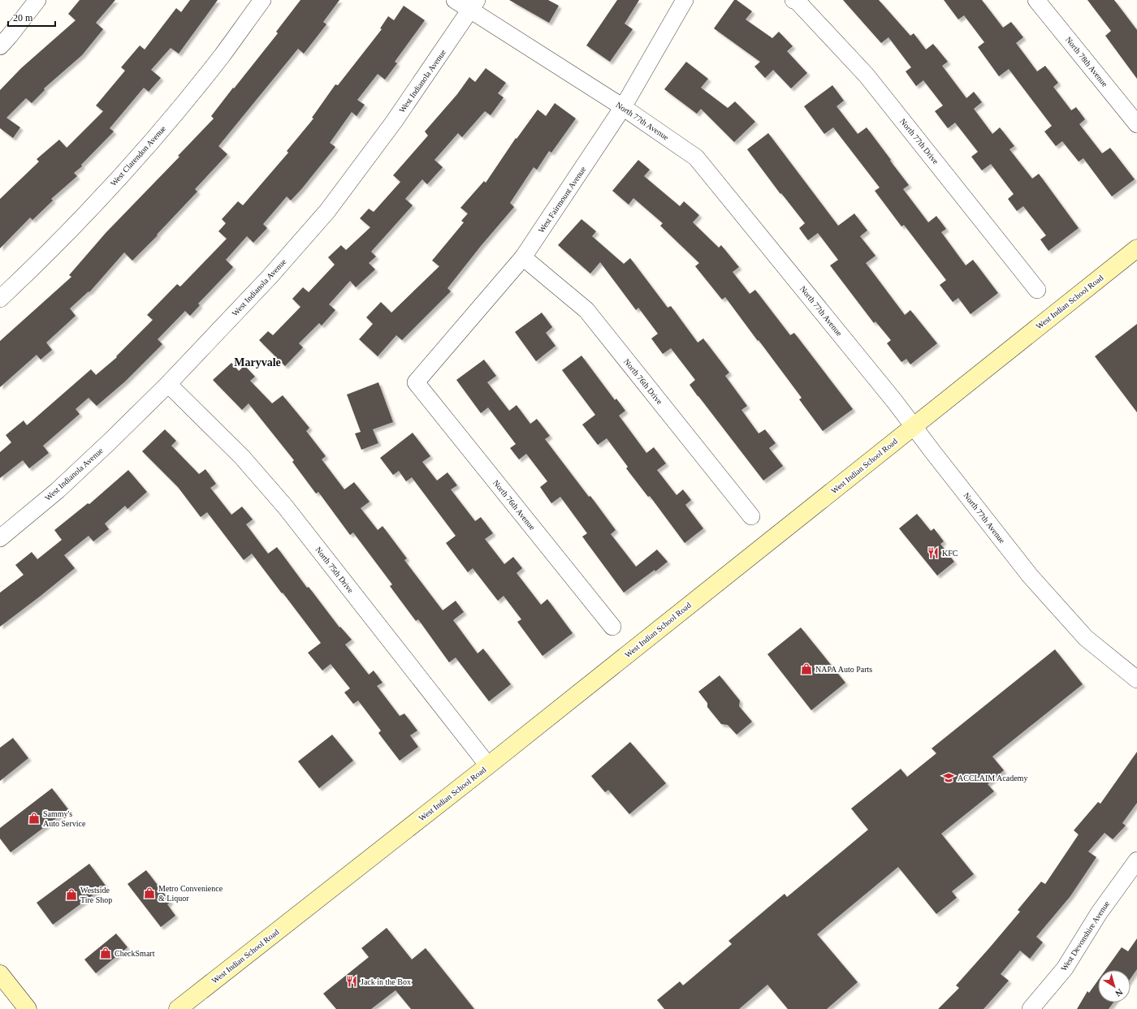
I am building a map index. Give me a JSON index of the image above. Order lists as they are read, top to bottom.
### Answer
{
  "streets": {
    "main road": ["West Indian School Road"],
    "street": [
      "North 78th Avenue",
      "West Indianola Avenue",
      "North 77th Avenue",
      "North 77th Drive",
      "West Clarendon Avenue",
      "West Fairmount Avenue",
      "North 76th Drive",
      "North 76th Avenue",
      "North 75th Drive",
      "West Devonshire Avenue"
    ]
  },
  "crossings": [
    ["West Indianola Avenue", "North 77th Avenue"],
    ["West Indianola Avenue", "North 75th Drive"],
    ["North 77th Avenue", "West Fairmount Avenue"],
    ["North 77th Avenue", "West Indian School Road"],
    ["West Fairmount Avenue", "North 76th Drive"],
    ["West Fairmount Avenue", "North 76th Avenue"],
    ["West Indian School Road", "North 75th Drive"]
  ],
  "districts": ["Maryvale"],
  "places": {
    "restaurant": ["KFC", "Jack in the Box"],
    "shop": [
      "NAPA Auto Parts",
      "Sammy's Auto Service",
      "Metro Convenience & Liquor",
      "Westside Tire Shop",
      "CheckSmart"
    ],
    "school or university": ["ACCLAIM Academy"]
  },
  "scale_bar": "20 m",
  "north": "bottom right"
}
